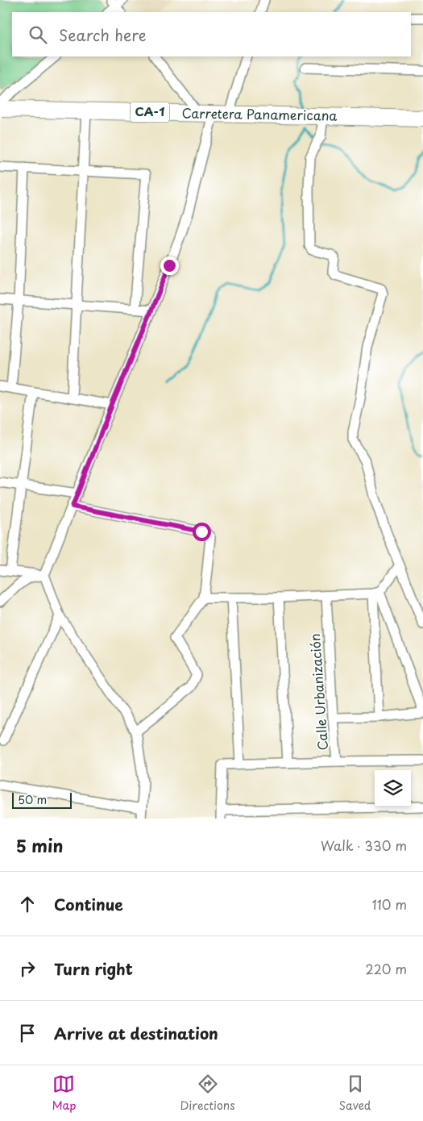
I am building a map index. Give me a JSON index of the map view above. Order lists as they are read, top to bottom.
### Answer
{
  "streets": {
    "highway": ["CA-1", "Carretera Panamericana"],
    "street": ["Calle Urbanización"]
  },
  "scale_bar": "50 m",
  "page": {
    "search": "Search here",
    "scale": "50 m",
    "heading": ["5 min", "Walk · 330 m"],
    "list": [
      ["Continue", "110 m"],
      ["Turn right", "220 m"],
      "Arrive at destination"
    ],
    "nav": ["Map", "Directions", "Saved"]
  }
}
